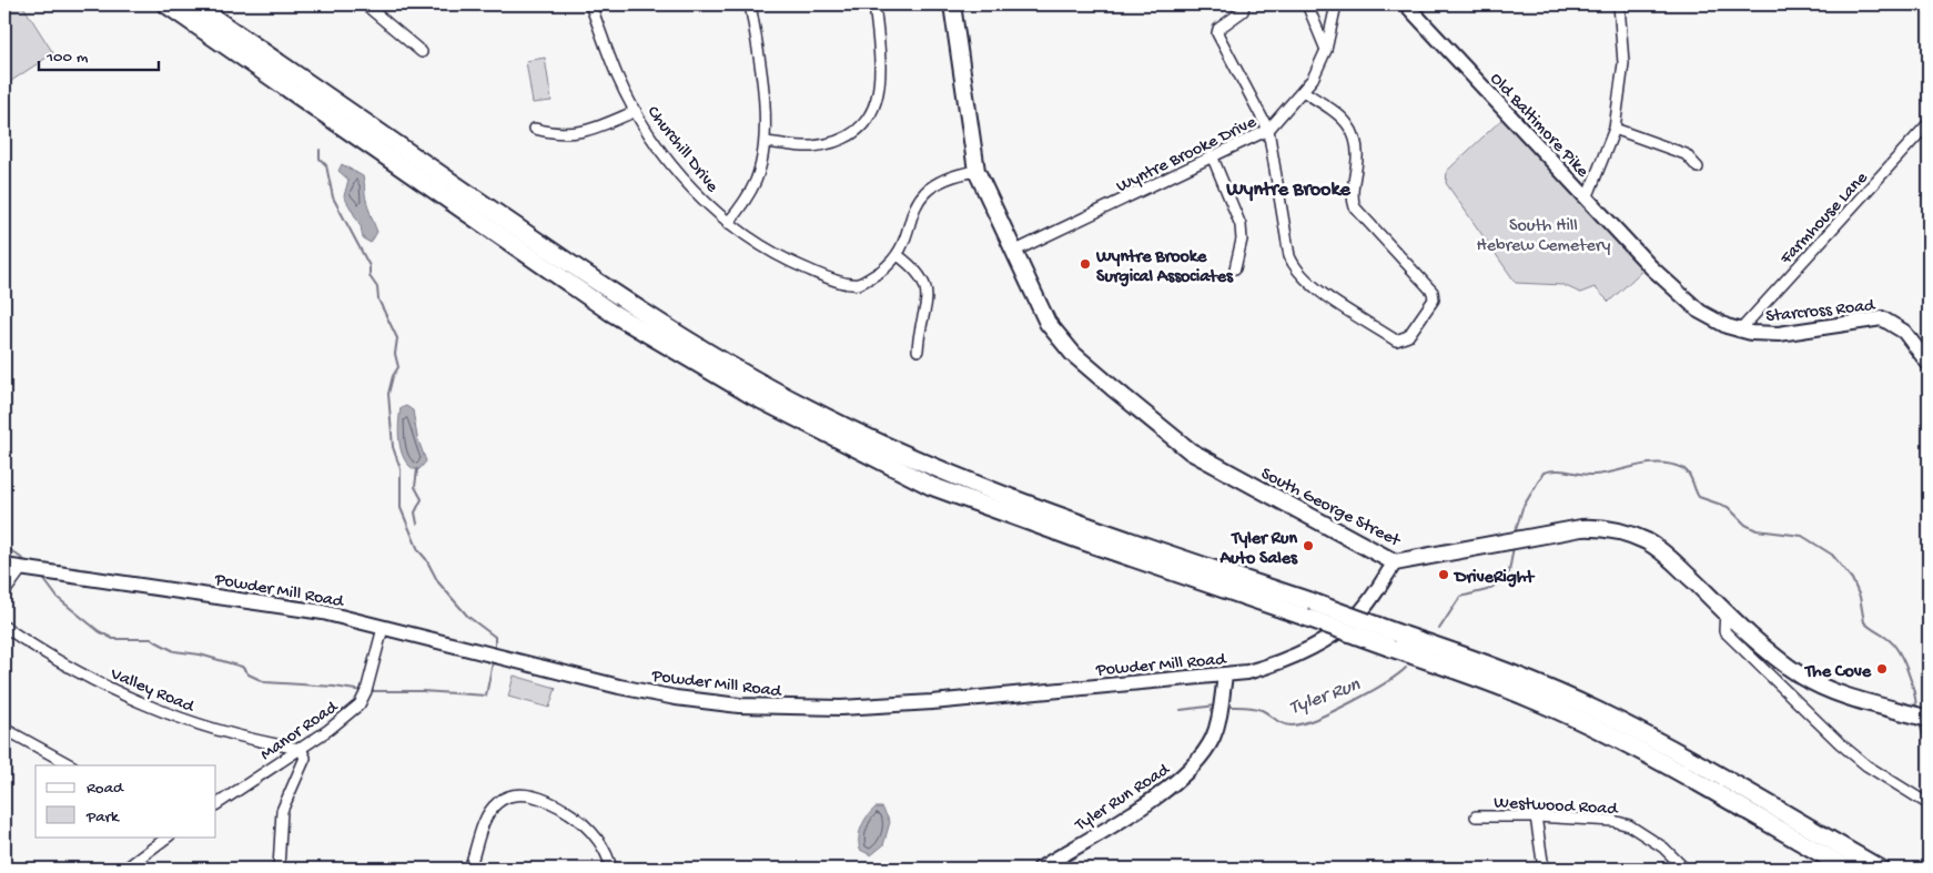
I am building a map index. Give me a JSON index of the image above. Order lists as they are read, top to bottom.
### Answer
{
  "streets": {
    "main road": ["South George Street"],
    "street": [
      "Old Baltimore Pike",
      "Churchill Drive",
      "Wyntre Brooke Drive",
      "Farmhouse Lane",
      "Starcross Road",
      "Powder Mill Road",
      "Valley Road",
      "Manor Road",
      "Tyler Run Road",
      "Westwood Road"
    ]
  },
  "crossings": [
    ["Old Baltimore Pike", "Starcross Road"],
    ["Churchill Drive", "South George Street"],
    ["Wyntre Brooke Drive", "South George Street"],
    ["Farmhouse Lane", "Starcross Road"],
    ["South George Street", "Powder Mill Road"],
    ["Powder Mill Road", "Manor Road"],
    ["Powder Mill Road", "Tyler Run Road"],
    ["Valley Road", "Manor Road"]
  ],
  "districts": ["Wyntre Brooke"],
  "water": ["Tyler Run"],
  "parks": ["South Hill Hebrew Cemetery"],
  "places": [
    "Wyntre Brooke Surgical Associates",
    "Tyler Run Auto Sales",
    "DriveRight",
    "The Cove"
  ],
  "legend": ["Road", "Park"],
  "scale_bar": "100 m"
}
